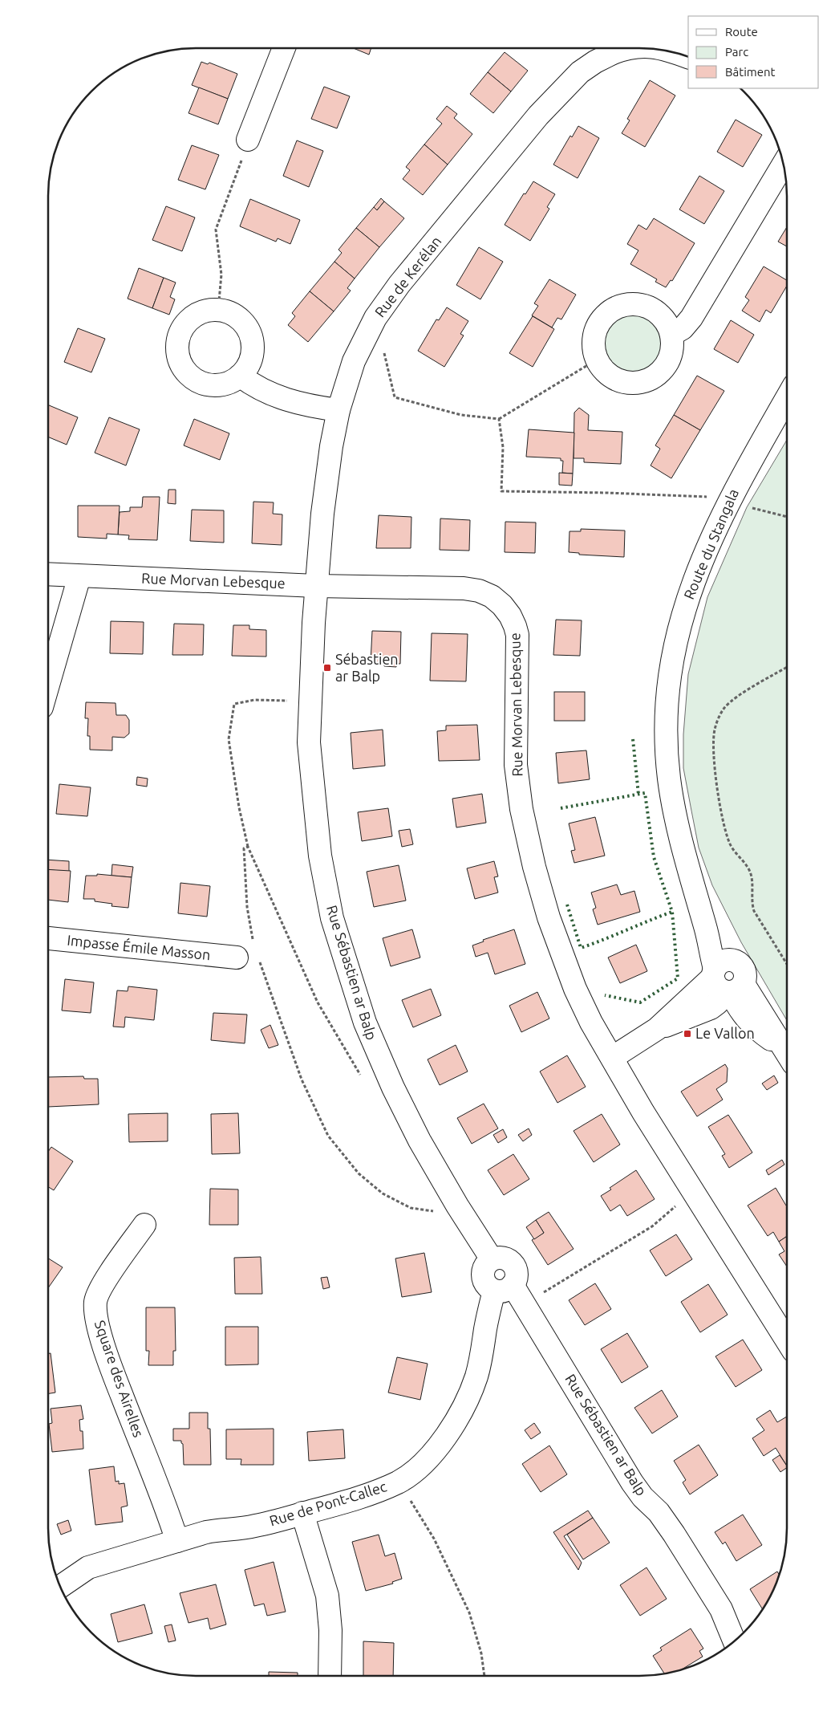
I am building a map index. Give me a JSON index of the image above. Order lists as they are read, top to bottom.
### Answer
{
  "streets": {
    "street": [
      "Rue de Kerélan",
      "Route du Stangala",
      "Rue Morvan Lebesque",
      "Impasse Émile Masson",
      "Rue Sébastien ar Balp",
      "Square des Airelles",
      "Rue de Pont-Callec"
    ]
  },
  "crossings": [
    ["Rue de Kerélan", "Rue Morvan Lebesque"],
    ["Rue de Kerélan", "Rue Sébastien ar Balp"],
    ["Rue Morvan Lebesque", "Rue Sébastien ar Balp"],
    ["Rue Sébastien ar Balp", "Rue de Pont-Callec"],
    ["Square des Airelles", "Rue de Pont-Callec"]
  ],
  "places": {
    "transit": ["Sébastien ar Balp", "Le Vallon"]
  },
  "legend": ["Route", "Parc", "Bâtiment"]
}
